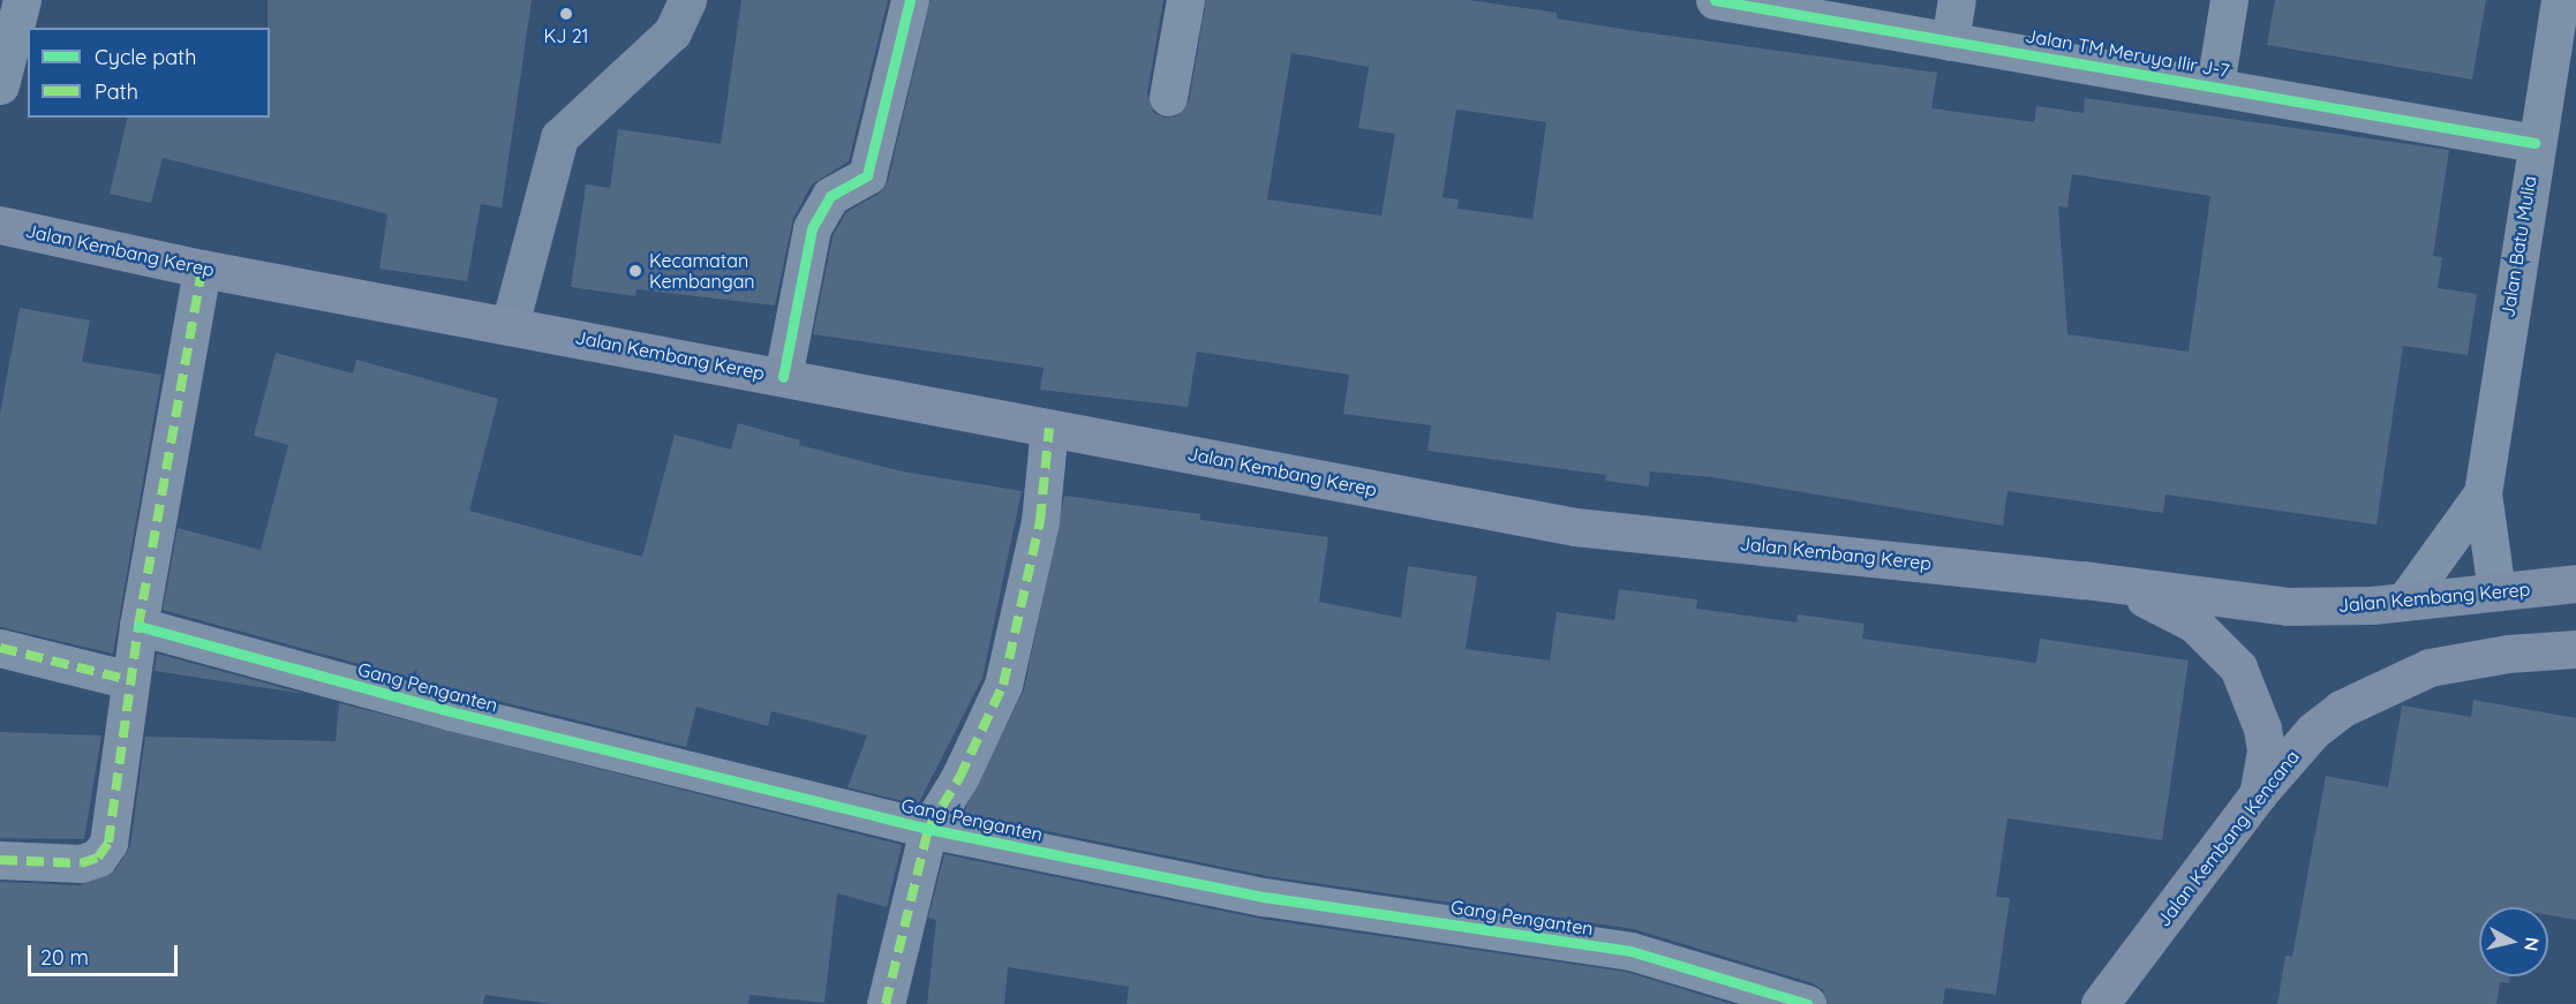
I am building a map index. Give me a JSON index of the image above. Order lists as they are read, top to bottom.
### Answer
{
  "streets": {
    "main road": ["Jalan Kembang Kerep", "Jalan Kembang Kencana"],
    "street": ["Jalan TM Meruya Ilir J-7", "Jalan Batu Mulia", "Gang Penganten"]
  },
  "crossings": [
    ["Jalan TM Meruya Ilir J-7", "Jalan Batu Mulia"],
    ["Jalan Batu Mulia", "Jalan Kembang Kerep"]
  ],
  "places": ["KJ 21", "Kecamatan Kembangan"],
  "legend": ["Cycle path", "Path"],
  "scale_bar": "20 m",
  "north": "right"
}
